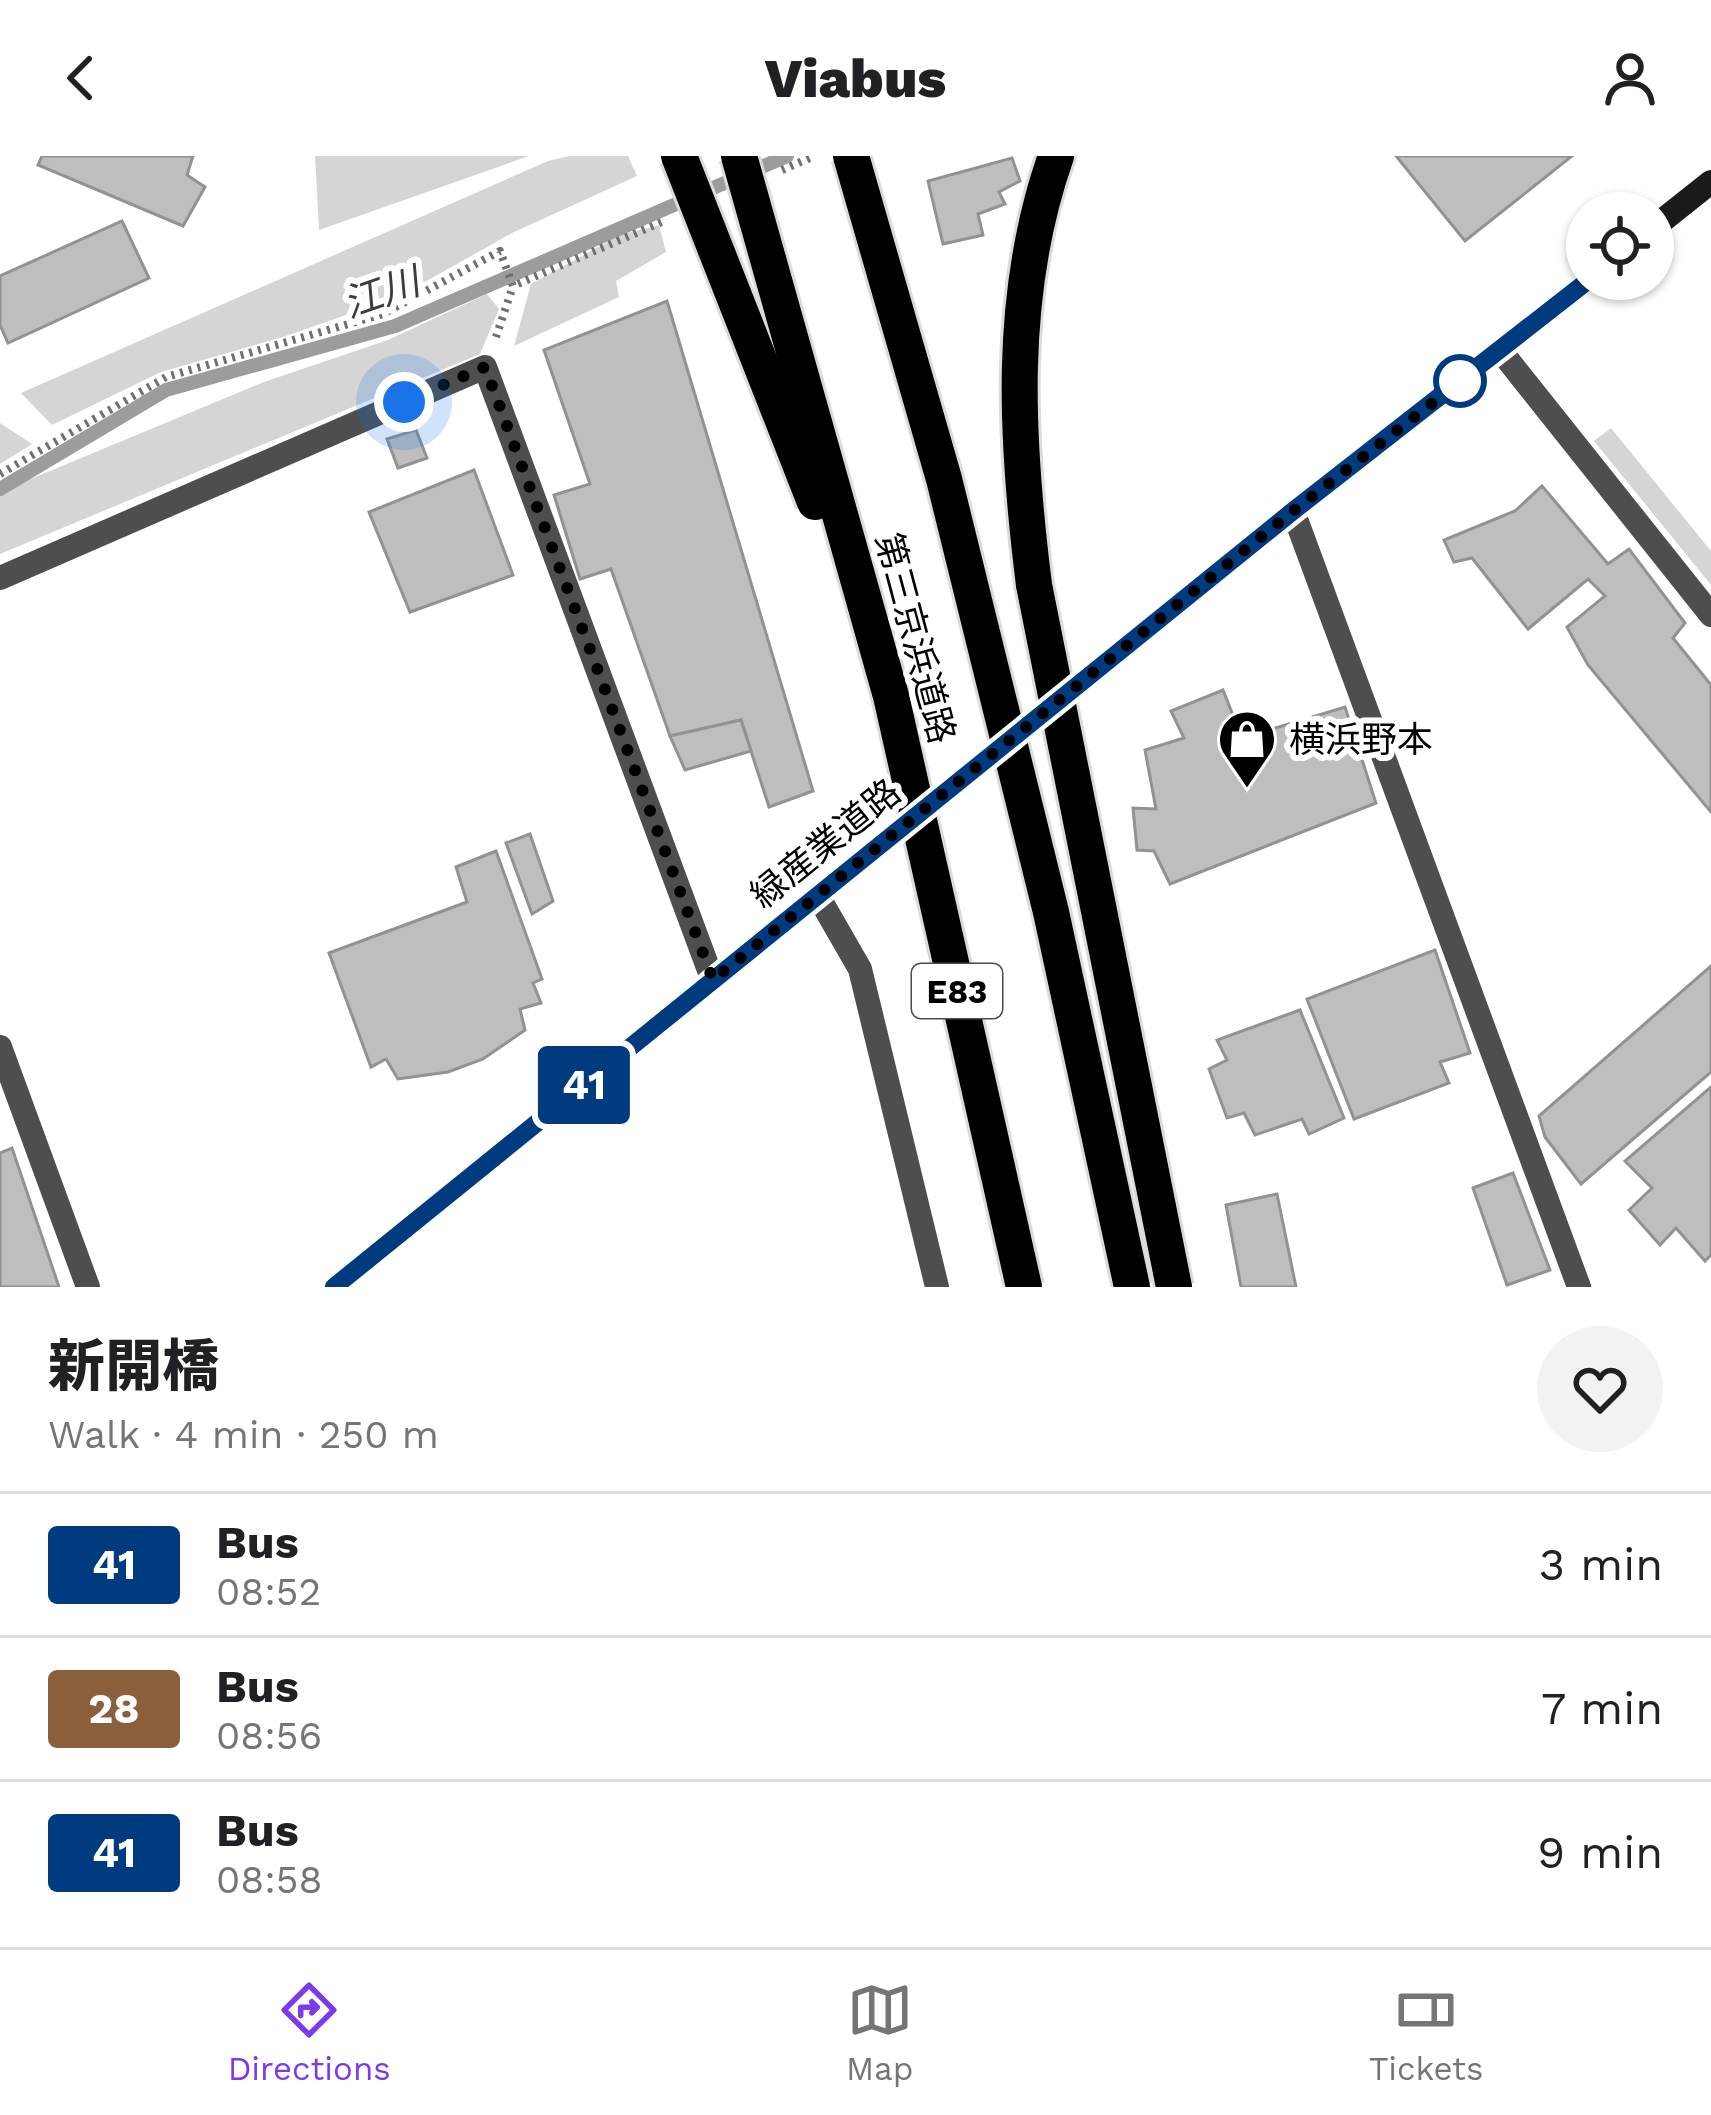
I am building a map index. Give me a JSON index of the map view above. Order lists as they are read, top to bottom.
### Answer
{
  "streets": {
    "highway": ["第三京浜道路", "E83"],
    "main road": ["緑産業道路"]
  },
  "water": ["江川"],
  "places": {
    "shop": ["横浜野本"]
  },
  "lines": ["bus line 41"],
  "page": {
    "header": "Viabus",
    "on_map": "41",
    "heading": ["新開橋", "Walk · 4 min · 250 m"],
    "list": [
      {
        "mark": "41",
        "name": "Bus",
        "note": "08:52",
        "value": "3 min"
      },
      {
        "mark": "28",
        "name": "Bus",
        "note": "08:56",
        "value": "7 min"
      },
      {
        "mark": "41",
        "name": "Bus",
        "note": "08:58",
        "value": "9 min"
      }
    ],
    "tabs": ["Directions", "Map", "Tickets"]
  }
}
